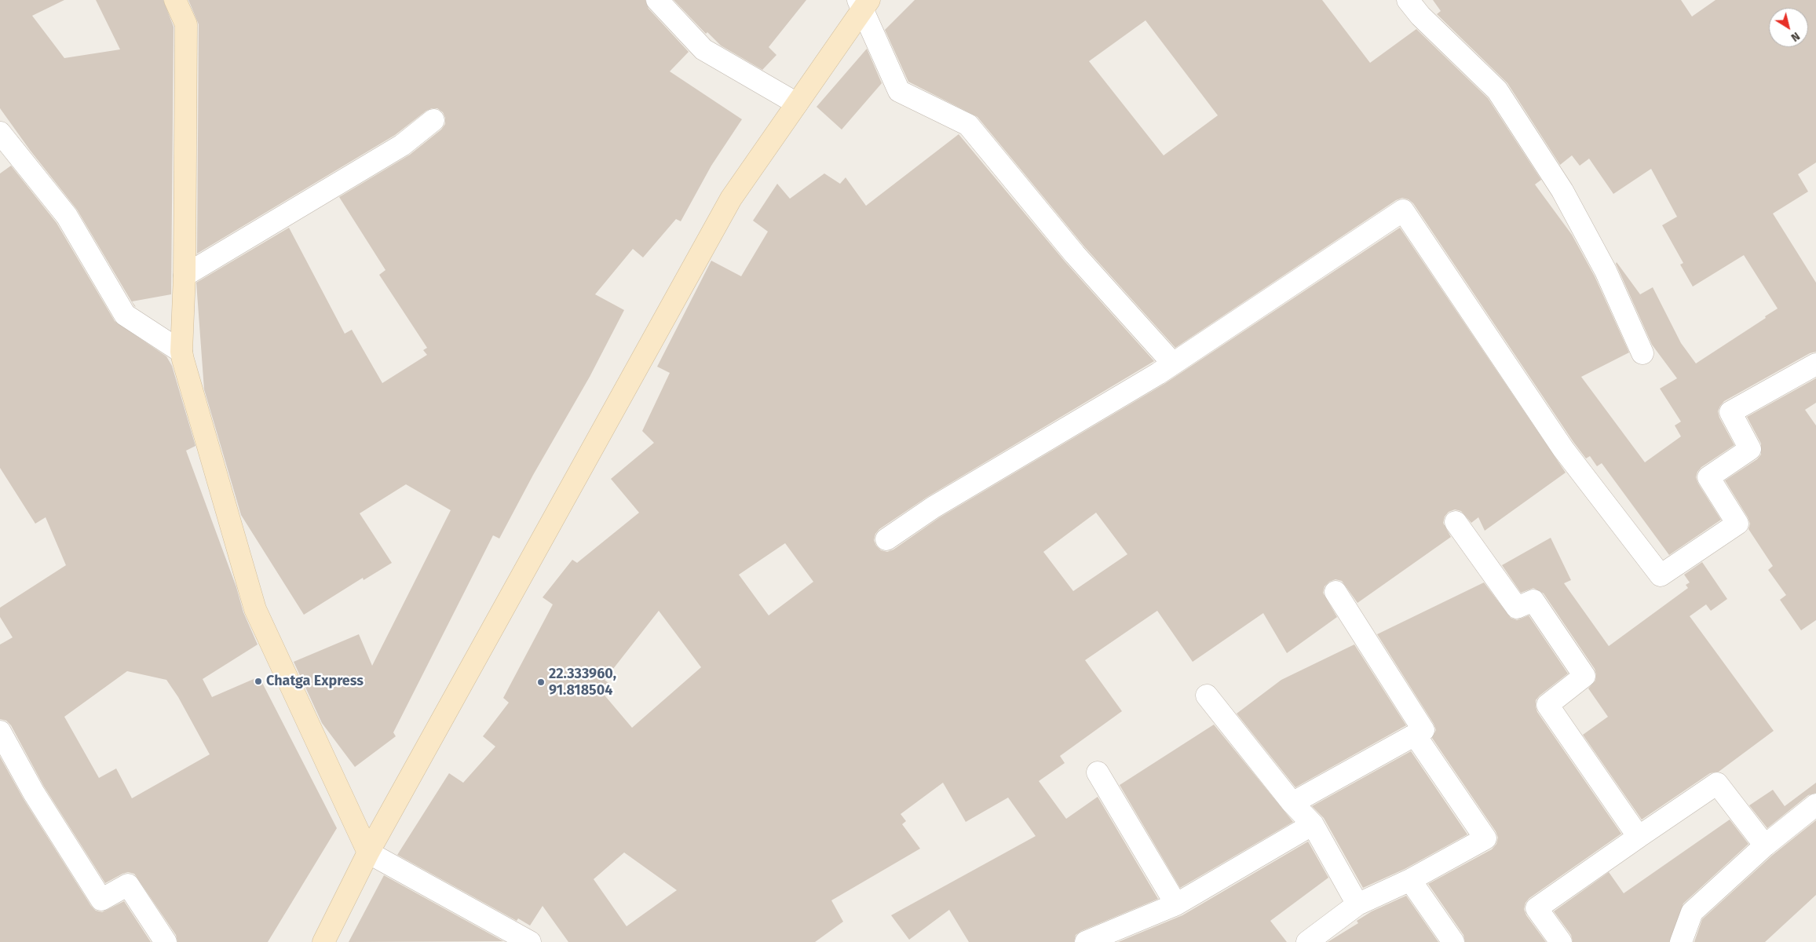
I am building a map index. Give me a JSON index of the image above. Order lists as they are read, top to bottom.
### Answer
{
  "places": ["Chatga Express", "22.333960, 91.818504"],
  "north": "bottom right"
}
